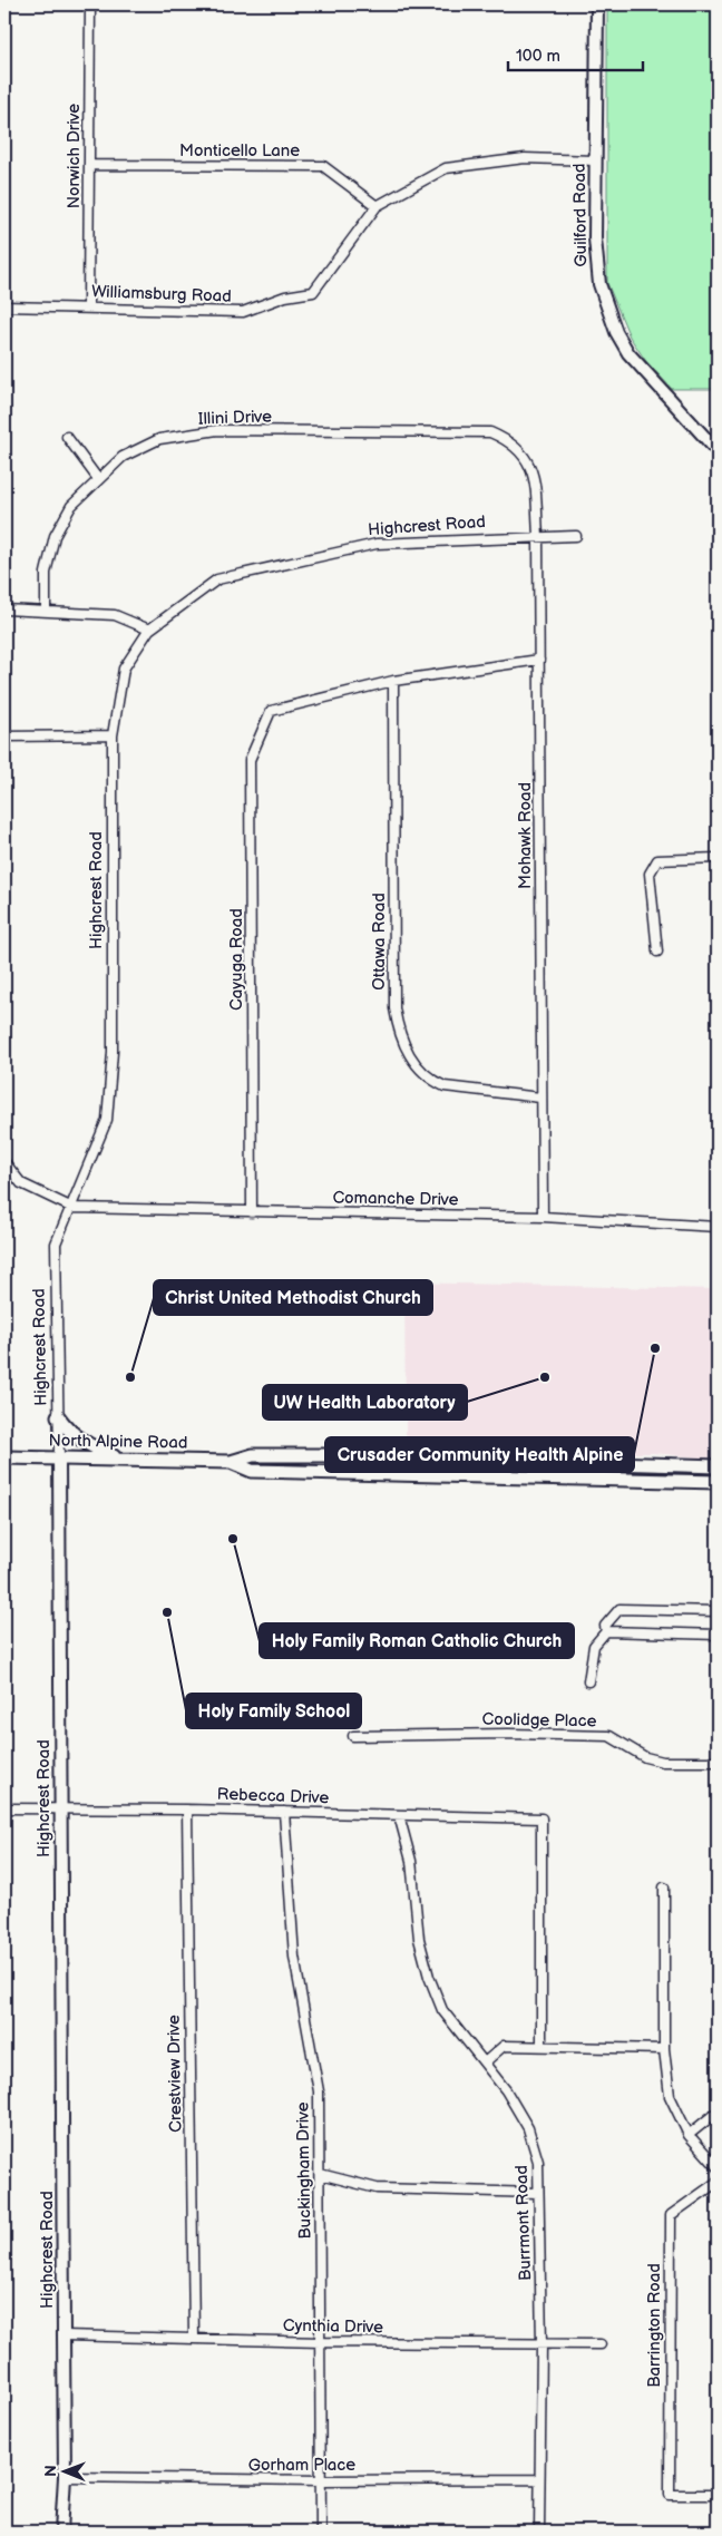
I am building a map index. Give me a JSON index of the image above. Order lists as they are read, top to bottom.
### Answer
{
  "streets": {
    "main road": ["North Alpine Road"],
    "street": [
      "Monticello Lane",
      "Norwich Drive",
      "Guilford Road",
      "Williamsburg Road",
      "Illini Drive",
      "Highcrest Road",
      "Mohawk Road",
      "Ottawa Road",
      "Cayuga Road",
      "Comanche Drive",
      "Coolidge Place",
      "Rebecca Drive",
      "Crestview Drive",
      "Buckingham Drive",
      "Burrmont Road",
      "Barrington Road",
      "Cynthia Drive",
      "Gorham Place"
    ]
  },
  "crossings": [
    ["Monticello Lane", "Norwich Drive"],
    ["Monticello Lane", "Williamsburg Road"],
    ["Norwich Drive", "Williamsburg Road"],
    ["Guilford Road", "Williamsburg Road"],
    ["Illini Drive", "Mohawk Road"],
    ["Highcrest Road", "Mohawk Road"],
    ["Highcrest Road", "Comanche Drive"],
    ["Highcrest Road", "North Alpine Road"],
    ["Highcrest Road", "Rebecca Drive"],
    ["Highcrest Road", "Cynthia Drive"],
    ["Highcrest Road", "Gorham Place"],
    ["Mohawk Road", "Ottawa Road"],
    ["Mohawk Road", "Comanche Drive"],
    ["Ottawa Road", "Cayuga Road"],
    ["Cayuga Road", "Comanche Drive"],
    ["Rebecca Drive", "Crestview Drive"],
    ["Rebecca Drive", "Buckingham Drive"],
    ["Rebecca Drive", "Burrmont Road"],
    ["Crestview Drive", "Cynthia Drive"],
    ["Buckingham Drive", "Cynthia Drive"],
    ["Buckingham Drive", "Gorham Place"],
    ["Burrmont Road", "Cynthia Drive"],
    ["Burrmont Road", "Gorham Place"]
  ],
  "places": [
    "Crusader Community Health Alpine",
    "Christ United Methodist Church",
    "UW Health Laboratory",
    "Holy Family Roman Catholic Church",
    "Holy Family School"
  ],
  "scale_bar": "100 m",
  "north": "left"
}
